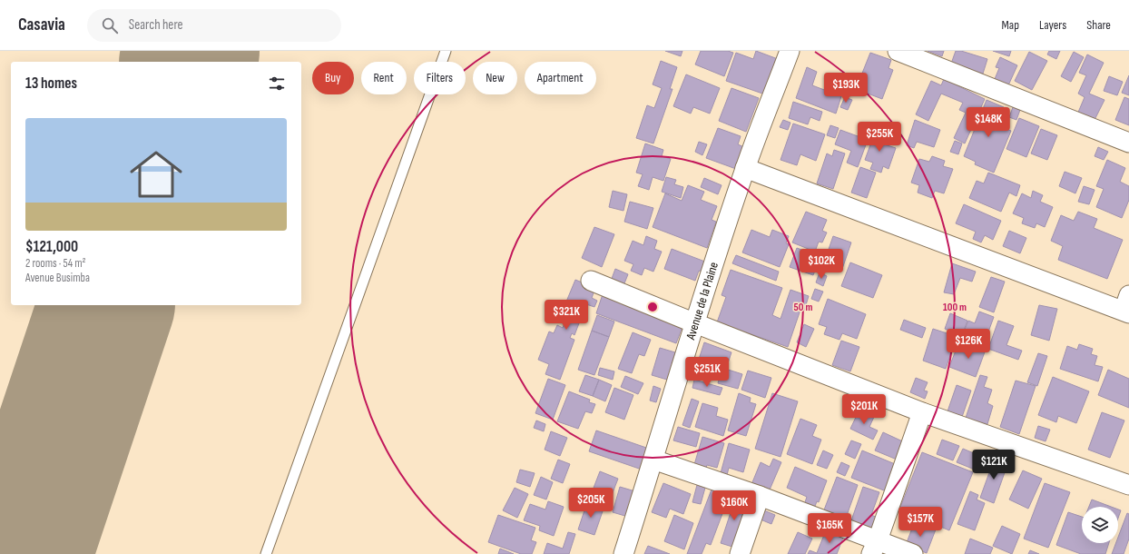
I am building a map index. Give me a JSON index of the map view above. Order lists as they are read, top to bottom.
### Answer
{
  "streets": {
    "street": ["Avenue de la Plaine"]
  },
  "page": {
    "header": "Casavia",
    "search": "Search here",
    "nav": ["Map", "Layers", "Share"],
    "chip": [
      "Buy",
      "Rent",
      "Filters",
      "New",
      "Apartment"
    ],
    "heading": "13 homes",
    "price": [
      "$193K",
      "$148K",
      "$255K",
      "$102K",
      "$321K",
      "$126K",
      "$251K",
      "$201K",
      "$121K",
      "$205K",
      "$160K",
      "$157K",
      "$165K"
    ],
    "list": [
      {
        "name": "$121,000",
        "note": "2 rooms · 54 m² · Avenue Busimba"
      }
    ]
  },
  "rings": ["50 m", "100 m"]
}
